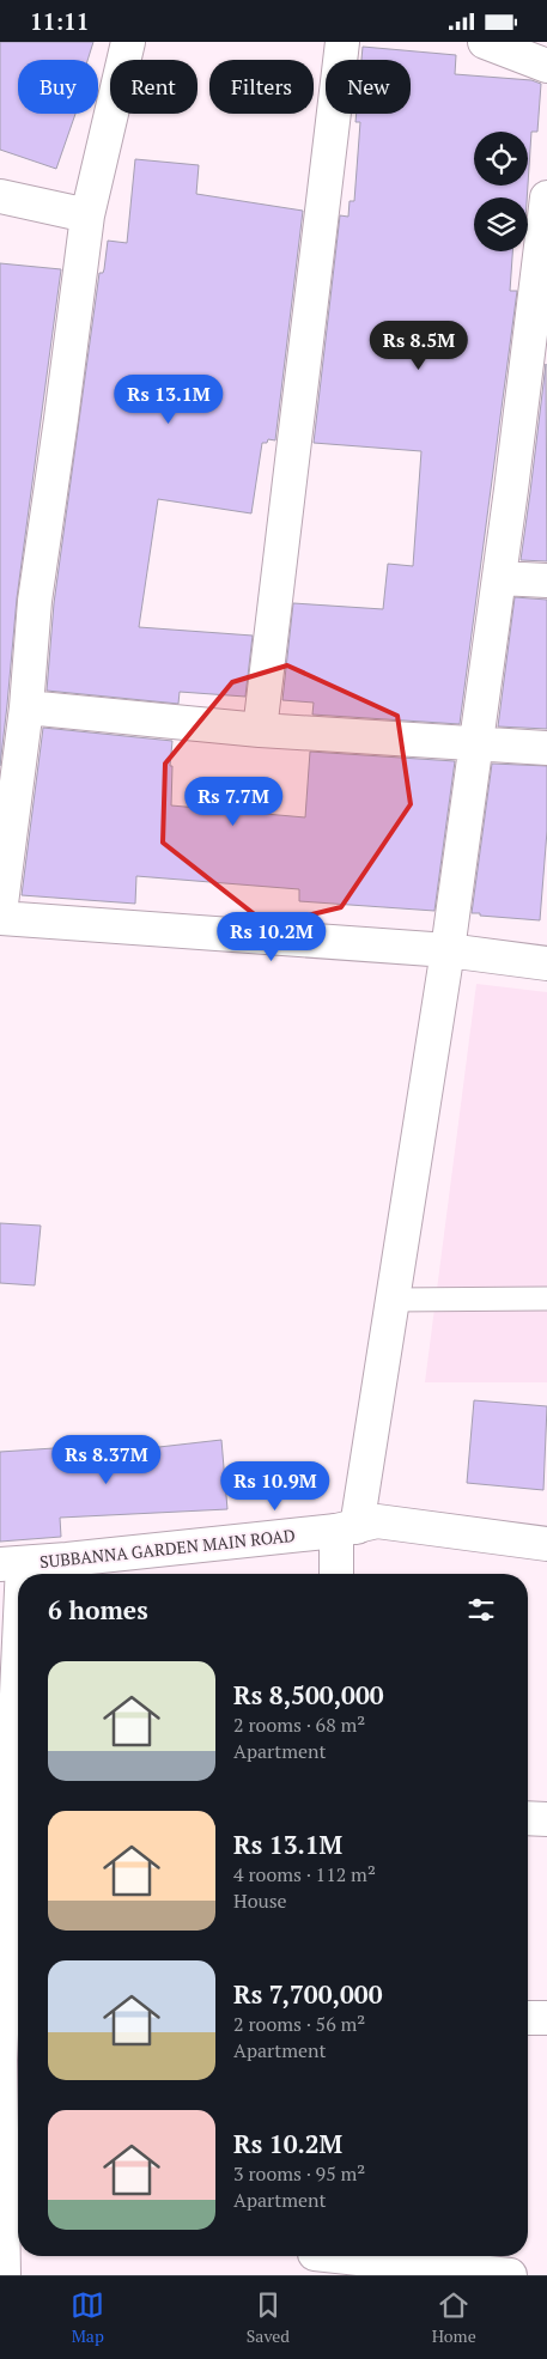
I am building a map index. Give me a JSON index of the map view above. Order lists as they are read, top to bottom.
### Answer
{
  "streets": {
    "street": ["SUBBANNA GARDEN MAIN ROAD"]
  },
  "page": {
    "status": "11:11",
    "chip": [
      "Buy",
      "Rent",
      "Filters",
      "New"
    ],
    "price": [
      "Rs 8.5M",
      "Rs 13.1M",
      "Rs 7.7M",
      "Rs 10.2M",
      "Rs 8.37M",
      "Rs 10.9M"
    ],
    "heading": "6 homes",
    "list": [
      {
        "name": "Rs 8,500,000",
        "note": "2 rooms · 68 m² · Apartment"
      },
      {
        "name": "Rs 13.1M",
        "note": "4 rooms · 112 m² · House"
      },
      {
        "name": "Rs 7,700,000",
        "note": "2 rooms · 56 m² · Apartment"
      },
      {
        "name": "Rs 10.2M",
        "note": "3 rooms · 95 m² · Apartment"
      }
    ],
    "tabs": ["Map", "Saved", "Home"]
  }
}
